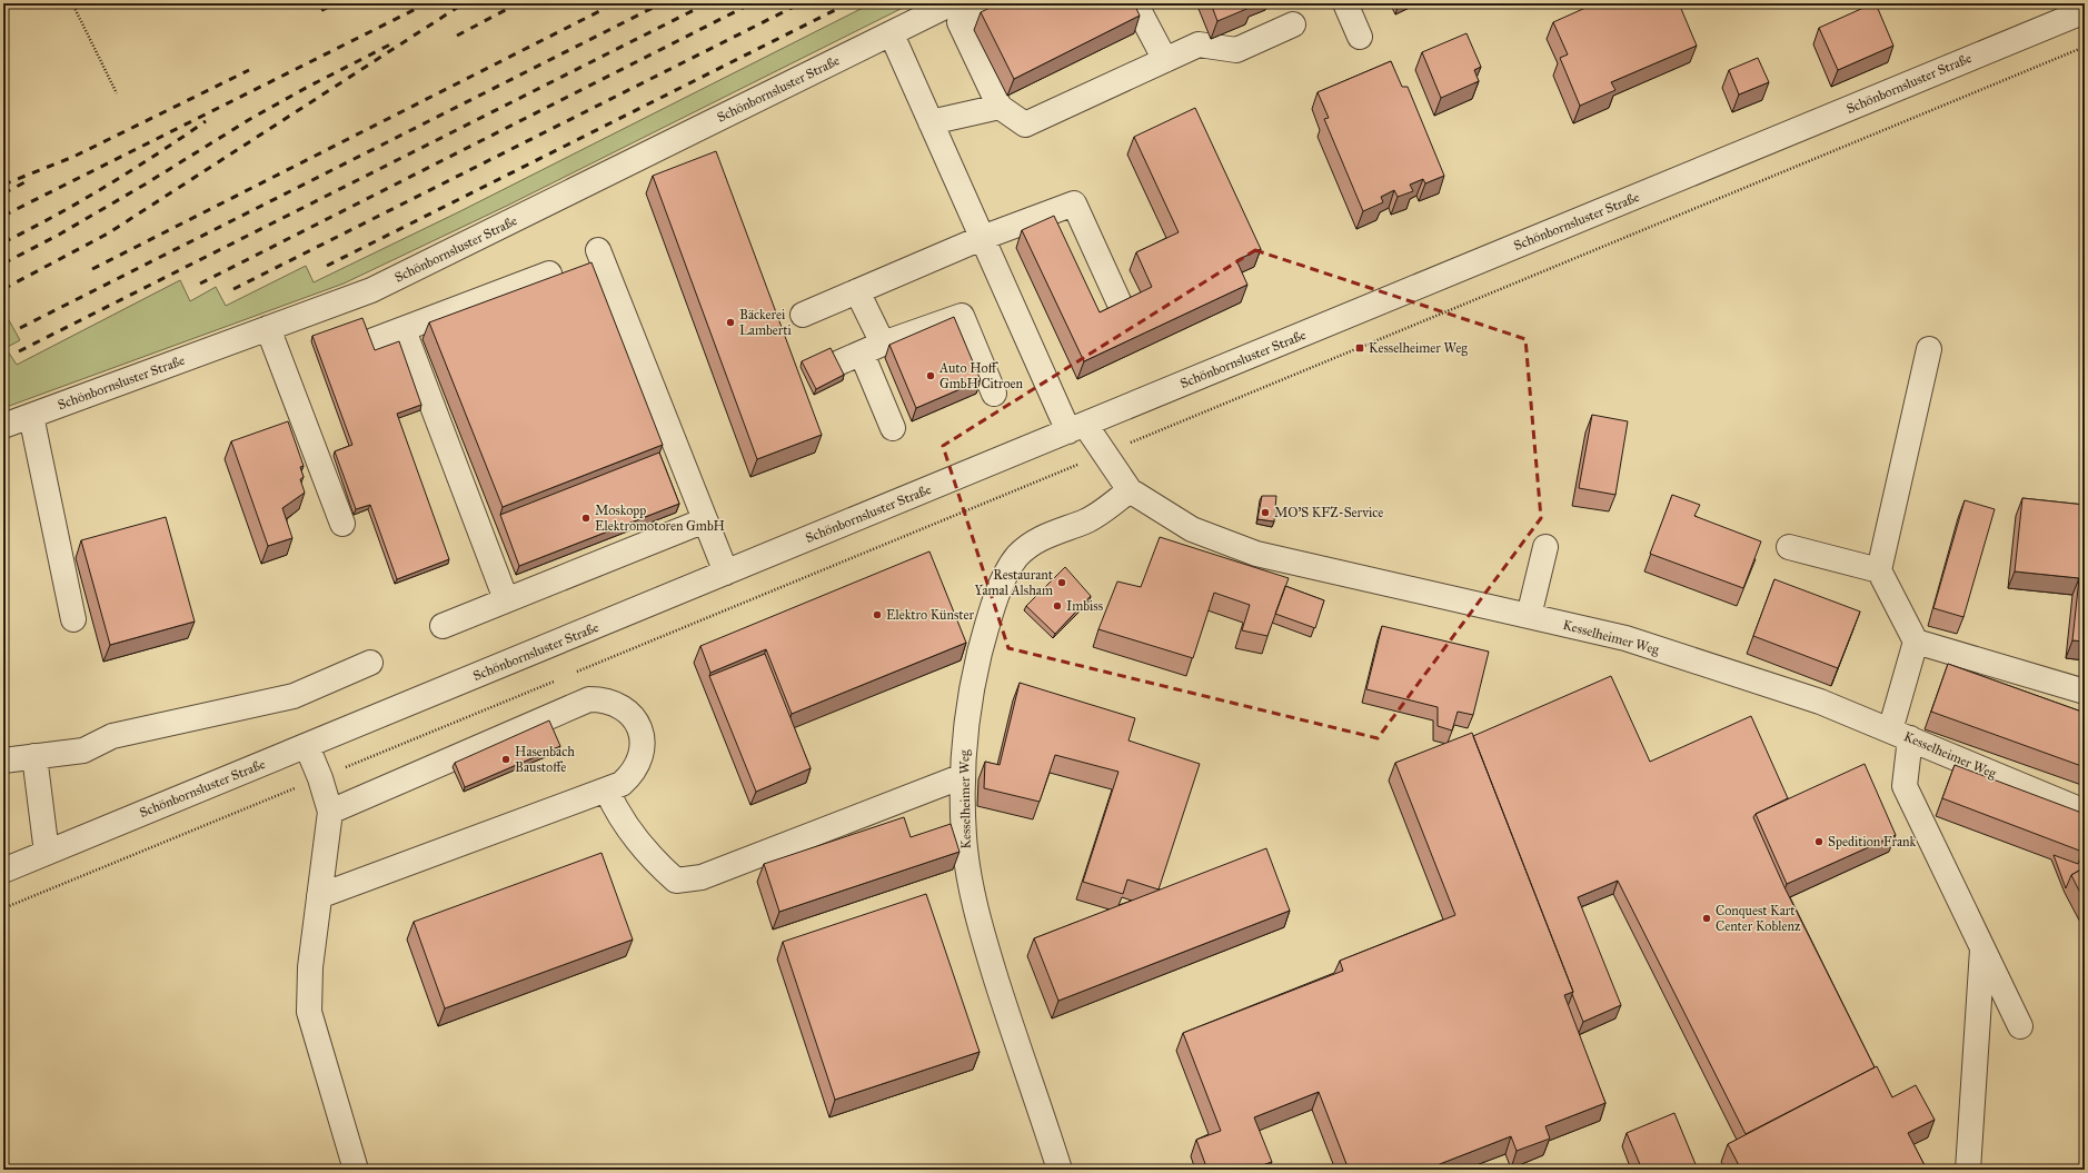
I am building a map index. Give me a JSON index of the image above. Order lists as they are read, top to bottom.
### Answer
{
  "streets": {
    "street": ["Schönbornsluster Straße", "Kesselheimer Weg"]
  },
  "crossings": [
    ["Schönbornsluster Straße", "Kesselheimer Weg"]
  ],
  "places": {
    "other": [
      "Bäckerei Lamberti",
      "Auto Hoff GmbH Citroen",
      "MO'S KFZ-Service",
      "Moskopp Elektromotoren GmbH",
      "Restaurant Yamal Alsham",
      "Imbiss",
      "Elektro Künster",
      "Hasenbach Baustoffe",
      "Spedition Frank",
      "Conquest Kart Center Koblenz"
    ],
    "transit": ["Kesselheimer Weg"]
  }
}
